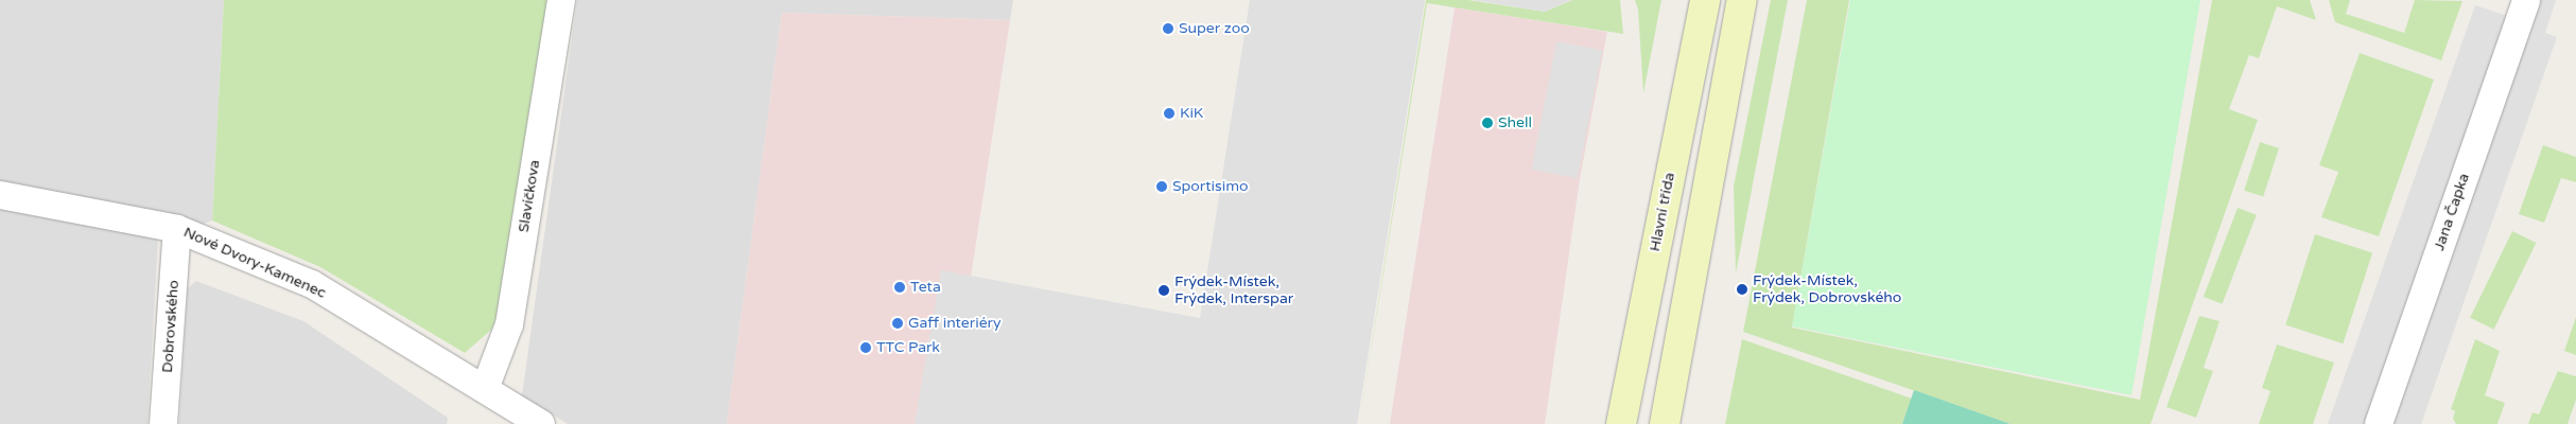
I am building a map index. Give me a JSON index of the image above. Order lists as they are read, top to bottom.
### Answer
{
  "streets": {
    "main road": ["Hlavní třída"],
    "street": [
      "Slavíčkova",
      "Jana Čapka",
      "Nové Dvory-Kamenec",
      "Dobrovského"
    ]
  },
  "crossings": [
    ["Slavíčkova", "Nové Dvory-Kamenec"],
    ["Nové Dvory-Kamenec", "Dobrovského"]
  ],
  "places": [
    "Super zoo",
    "KiK",
    "Shell",
    "Sportisimo",
    "Teta",
    "Frýdek-Místek, Frýdek, Dobrovského",
    "Frýdek-Místek, Frýdek, Interspar",
    "Gaff interiéry",
    "TTC Park"
  ]
}
